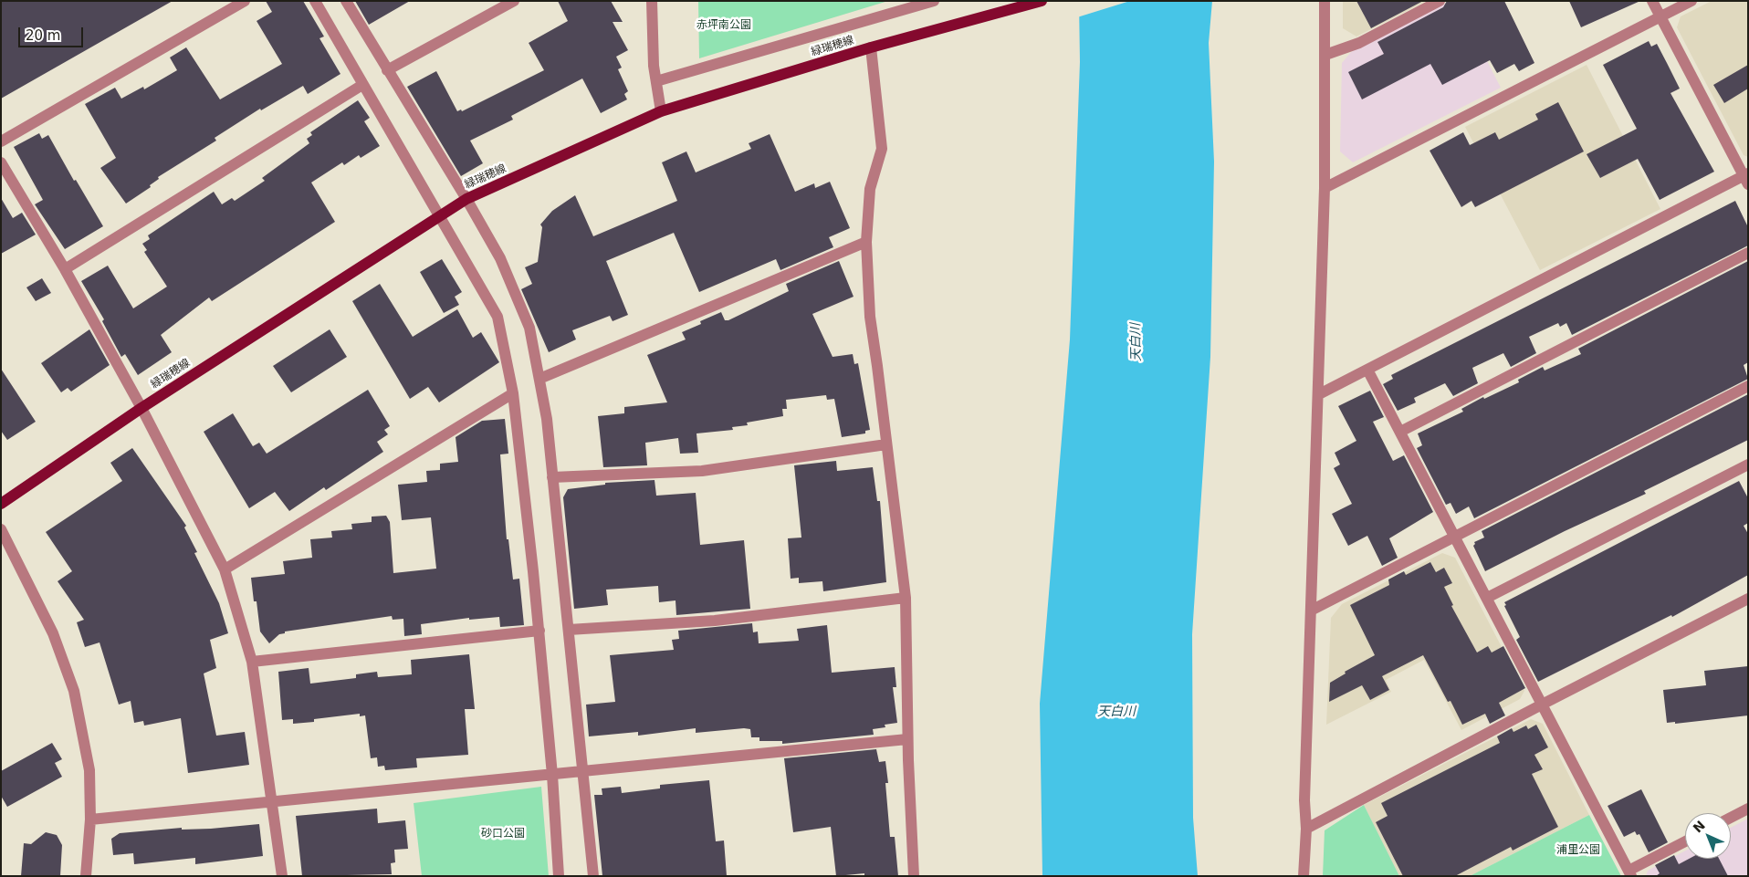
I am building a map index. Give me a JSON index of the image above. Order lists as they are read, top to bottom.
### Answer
{
  "streets": {
    "main road": ["緑瑞穂線"]
  },
  "water": ["天白川"],
  "parks": ["赤坪南公園", "砂口公園", "浦里公園"],
  "scale_bar": "20 m",
  "north": "top left"
}
